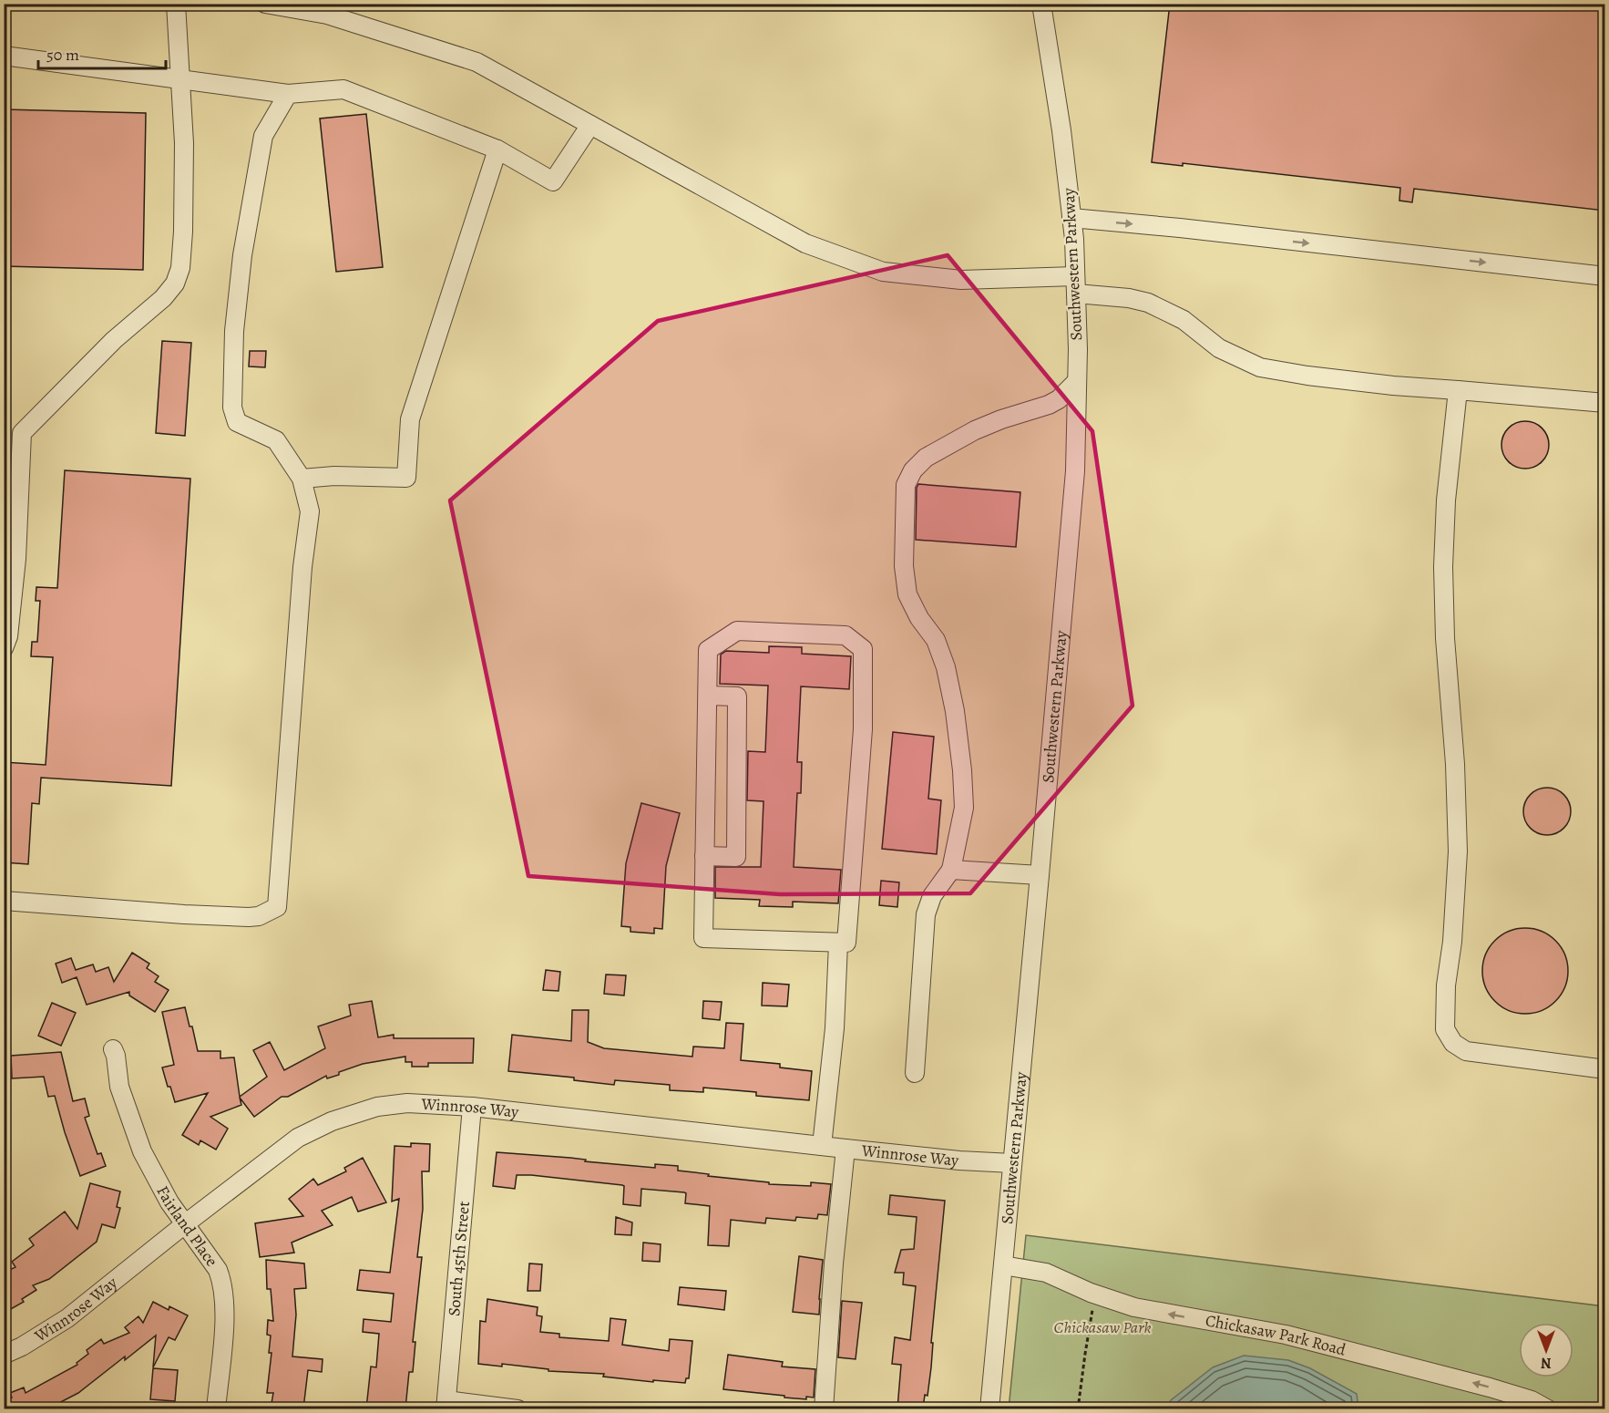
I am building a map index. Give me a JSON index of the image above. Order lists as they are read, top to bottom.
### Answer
{
  "streets": {
    "street": [
      "Southwestern Parkway",
      "Winnrose Way",
      "Fairland Place",
      "South 45th Street",
      "Chickasaw Park Road"
    ]
  },
  "crossings": [
    ["Southwestern Parkway", "Winnrose Way"],
    ["Southwestern Parkway", "Chickasaw Park Road"],
    ["Winnrose Way", "Fairland Place"],
    ["Winnrose Way", "South 45th Street"]
  ],
  "one_way": ["Chickasaw Park Road"],
  "parks": ["Chickasaw Park"],
  "scale_bar": "50 m",
  "north": "bottom"
}
